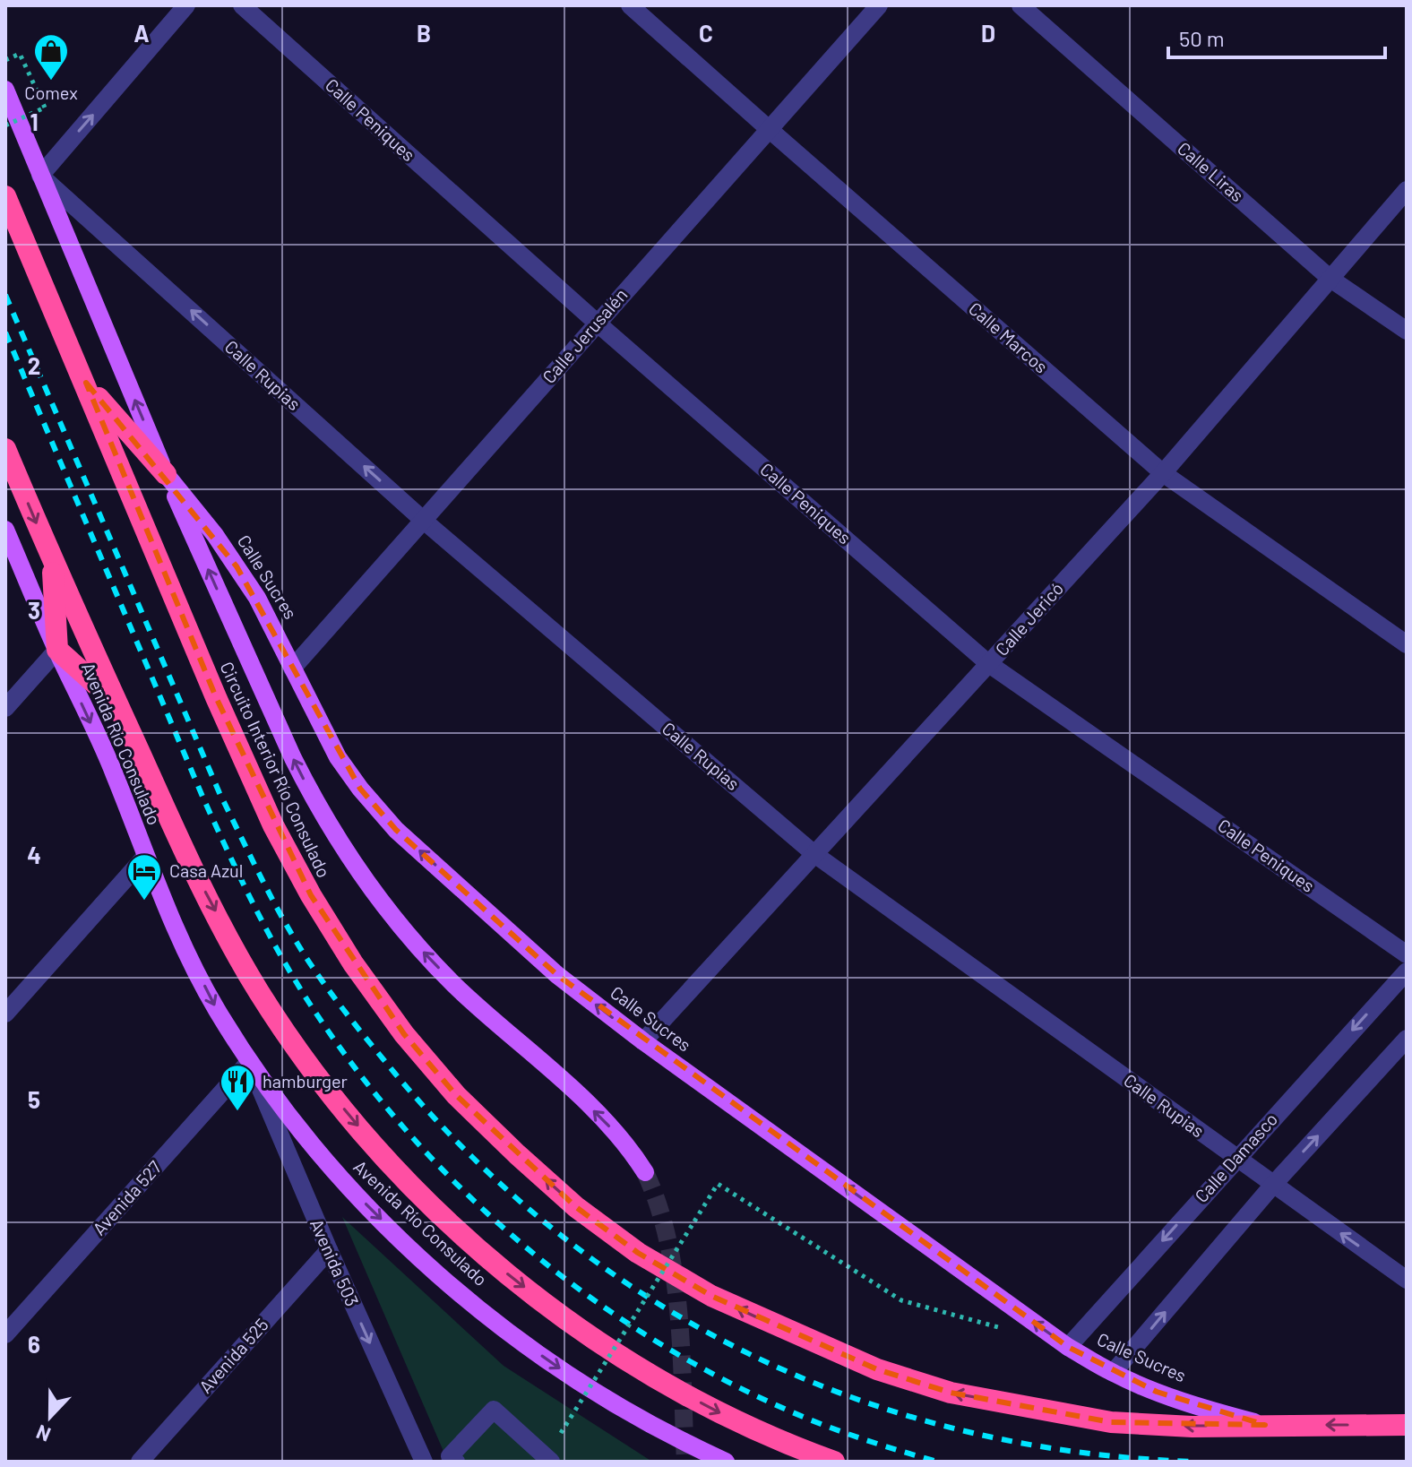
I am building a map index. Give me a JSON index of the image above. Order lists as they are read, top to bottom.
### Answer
{
  "streets": {
    "highway": ["Circuito Interior Río Consulado"],
    "main road": ["Calle Sucres", "Avenida Río Consulado"],
    "street": [
      "Calle Peniques",
      "Calle Liras",
      "Calle Jerusalén",
      "Calle Marcos",
      "Calle Rupias",
      "Calle Jericó",
      "Calle Damasco",
      "Avenida 527",
      "Avenida 503",
      "Avenida 525"
    ]
  },
  "crossings": [
    ["Calle Peniques", "Calle Jerusalén"],
    ["Calle Peniques", "Calle Jericó"],
    ["Calle Liras", "Calle Jericó"],
    ["Calle Jerusalén", "Calle Marcos"],
    ["Calle Jerusalén", "Calle Rupias"],
    ["Calle Jerusalén", "Calle Sucres"],
    ["Calle Marcos", "Calle Jericó"],
    ["Calle Rupias", "Calle Jericó"],
    ["Calle Rupias", "Calle Damasco"],
    ["Calle Sucres", "Calle Jericó"],
    ["Calle Sucres", "Circuito Interior Río Consulado"],
    ["Calle Sucres", "Calle Damasco"],
    ["Avenida Río Consulado", "Avenida 527"],
    ["Avenida Río Consulado", "Avenida 503"],
    ["Avenida 527", "Avenida 503"],
    ["Avenida 503", "Avenida 525"]
  ],
  "one_way": ["Calle Rupias", "Avenida Río Consulado", "Avenida 503"],
  "places": {
    "shop": ["Comex"],
    "hotel": ["Casa Azul"],
    "restaurant": ["hamburger"]
  },
  "scale_bar": "50 m",
  "north": "bottom",
  "grid": {
    "columns": [
      "A",
      "B",
      "C",
      "D"
    ],
    "rows": [
      "1",
      "2",
      "3",
      "4",
      "5",
      "6"
    ]
  }
}
